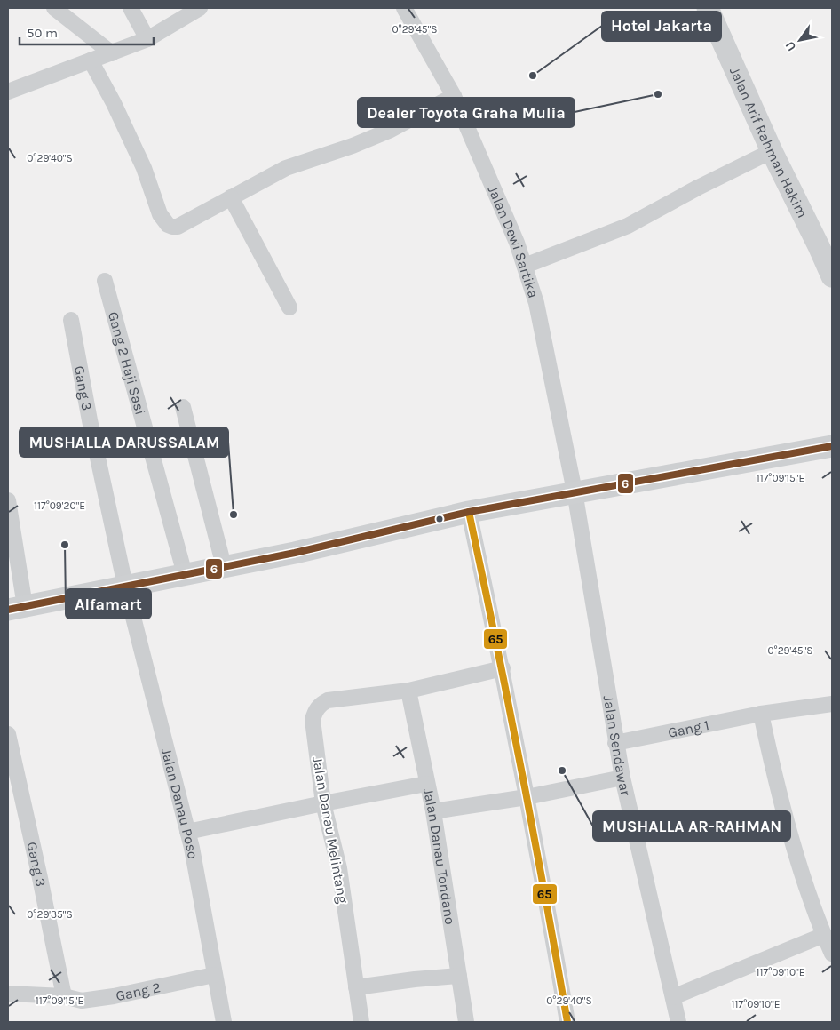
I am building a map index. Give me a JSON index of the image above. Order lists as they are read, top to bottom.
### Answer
{
  "streets": {
    "street": [
      "Jalan Arif Rahman Hakim",
      "Jalan Dewi Sartika",
      "Gang 2 Haji Sasi",
      "Gang 3",
      "Gang 1",
      "Jalan Sendawar",
      "Jalan Danau Poso",
      "Jalan Danau Melintang",
      "Jalan Danau Tondano",
      "Gang 2"
    ]
  },
  "crossings": [
    ["Jalan Dewi Sartika", "Jalan Sendawar"],
    ["Gang 3", "Jalan Danau Poso"],
    ["Gang 3", "Gang 2"],
    ["Gang 1", "Jalan Sendawar"],
    ["Jalan Danau Poso", "Gang 2"],
    ["Jalan Danau Melintang", "Jalan Danau Tondano"]
  ],
  "places": [
    "Hotel Jakarta",
    "Dealer Toyota Graha Mulia",
    "MUSHALLA DARUSSALAM",
    "Alfamart",
    "MUSHALLA AR-RAHMAN"
  ],
  "lines": ["transit line 6", "transit line 65"],
  "scale_bar": "50 m",
  "north": "bottom left",
  "coordinates": [
    "0°29'45\"S",
    "0°29'40\"S",
    "117°09'15\"E",
    "117°09'20\"E",
    "0°29'35\"S",
    "117°09'10\"E"
  ]
}
